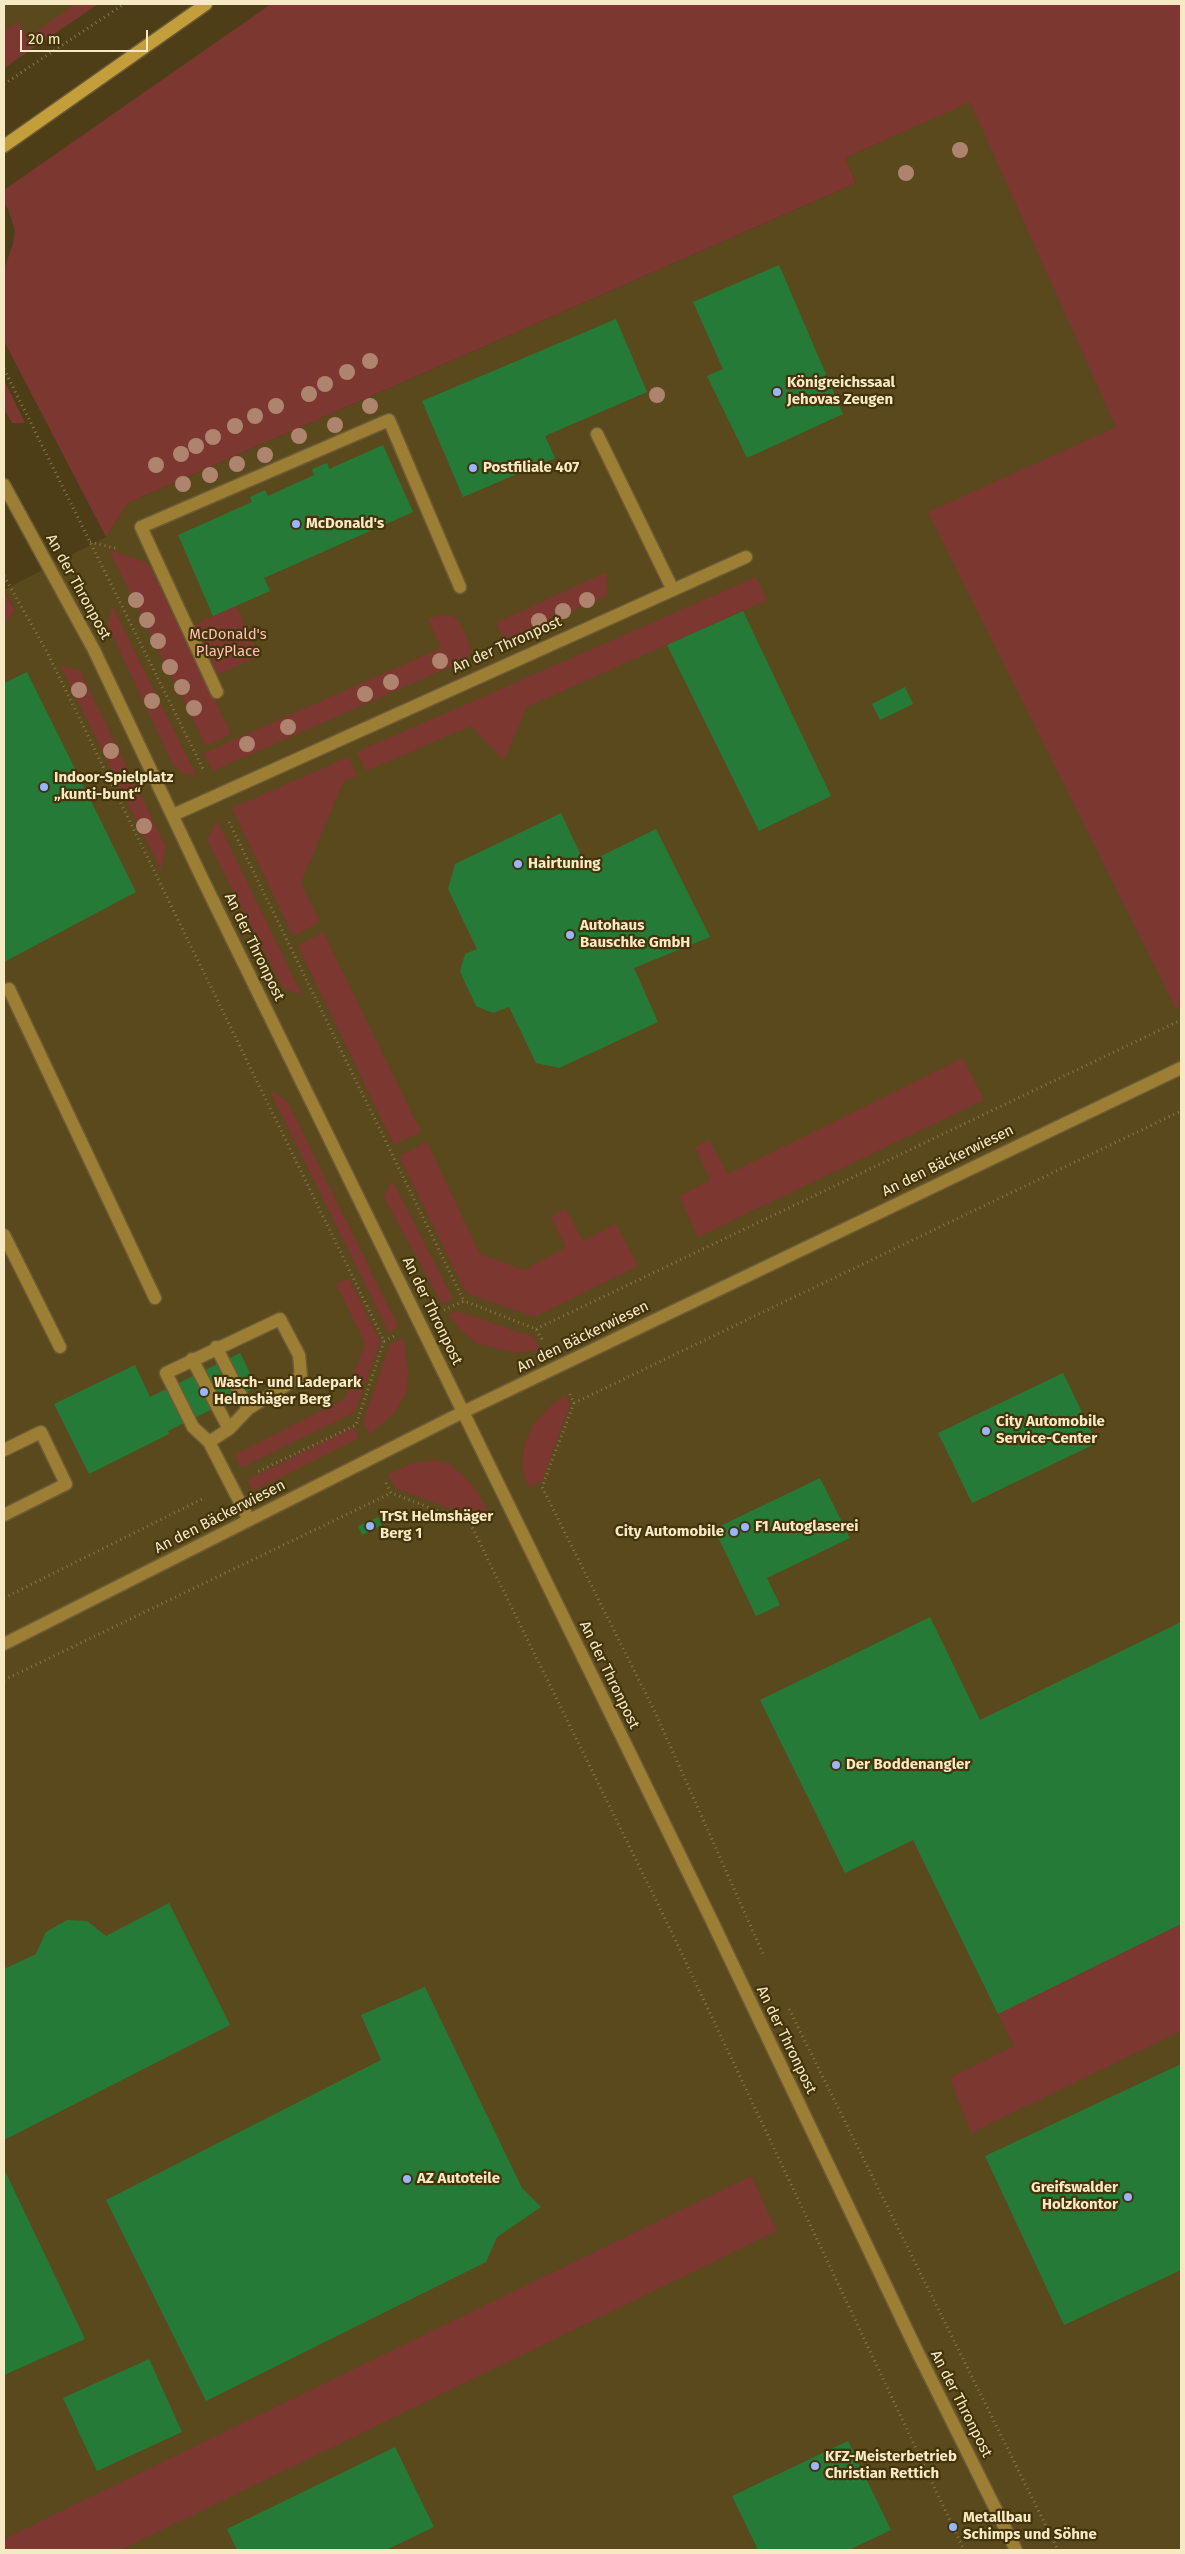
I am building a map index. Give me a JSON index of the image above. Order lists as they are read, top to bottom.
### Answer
{
  "streets": {
    "street": ["An der Thronpost", "An den Bäckerwiesen"]
  },
  "crossings": [
    ["An der Thronpost", "An den Bäckerwiesen"]
  ],
  "parks": ["McDonald's PlayPlace"],
  "places": [
    "Königreichssaal Jehovas Zeugen",
    "Postfiliale 407",
    "McDonald's",
    "Indoor-Spielplatz „kunti-bunt“",
    "Hairtuning",
    "Autohaus Bauschke GmbH",
    "Wasch- und Ladepark Helmshäger Berg",
    "City Automobile Service-Center",
    "TrSt Helmshäger Berg 1",
    "F1 Autoglaserei",
    "City Automobile",
    "Der Boddenangler",
    "AZ Autoteile",
    "Greifswalder Holzkontor",
    "KFZ-Meisterbetrieb Christian Rettich",
    "Metallbau Schimps und Söhne"
  ],
  "scale_bar": "20 m"
}
